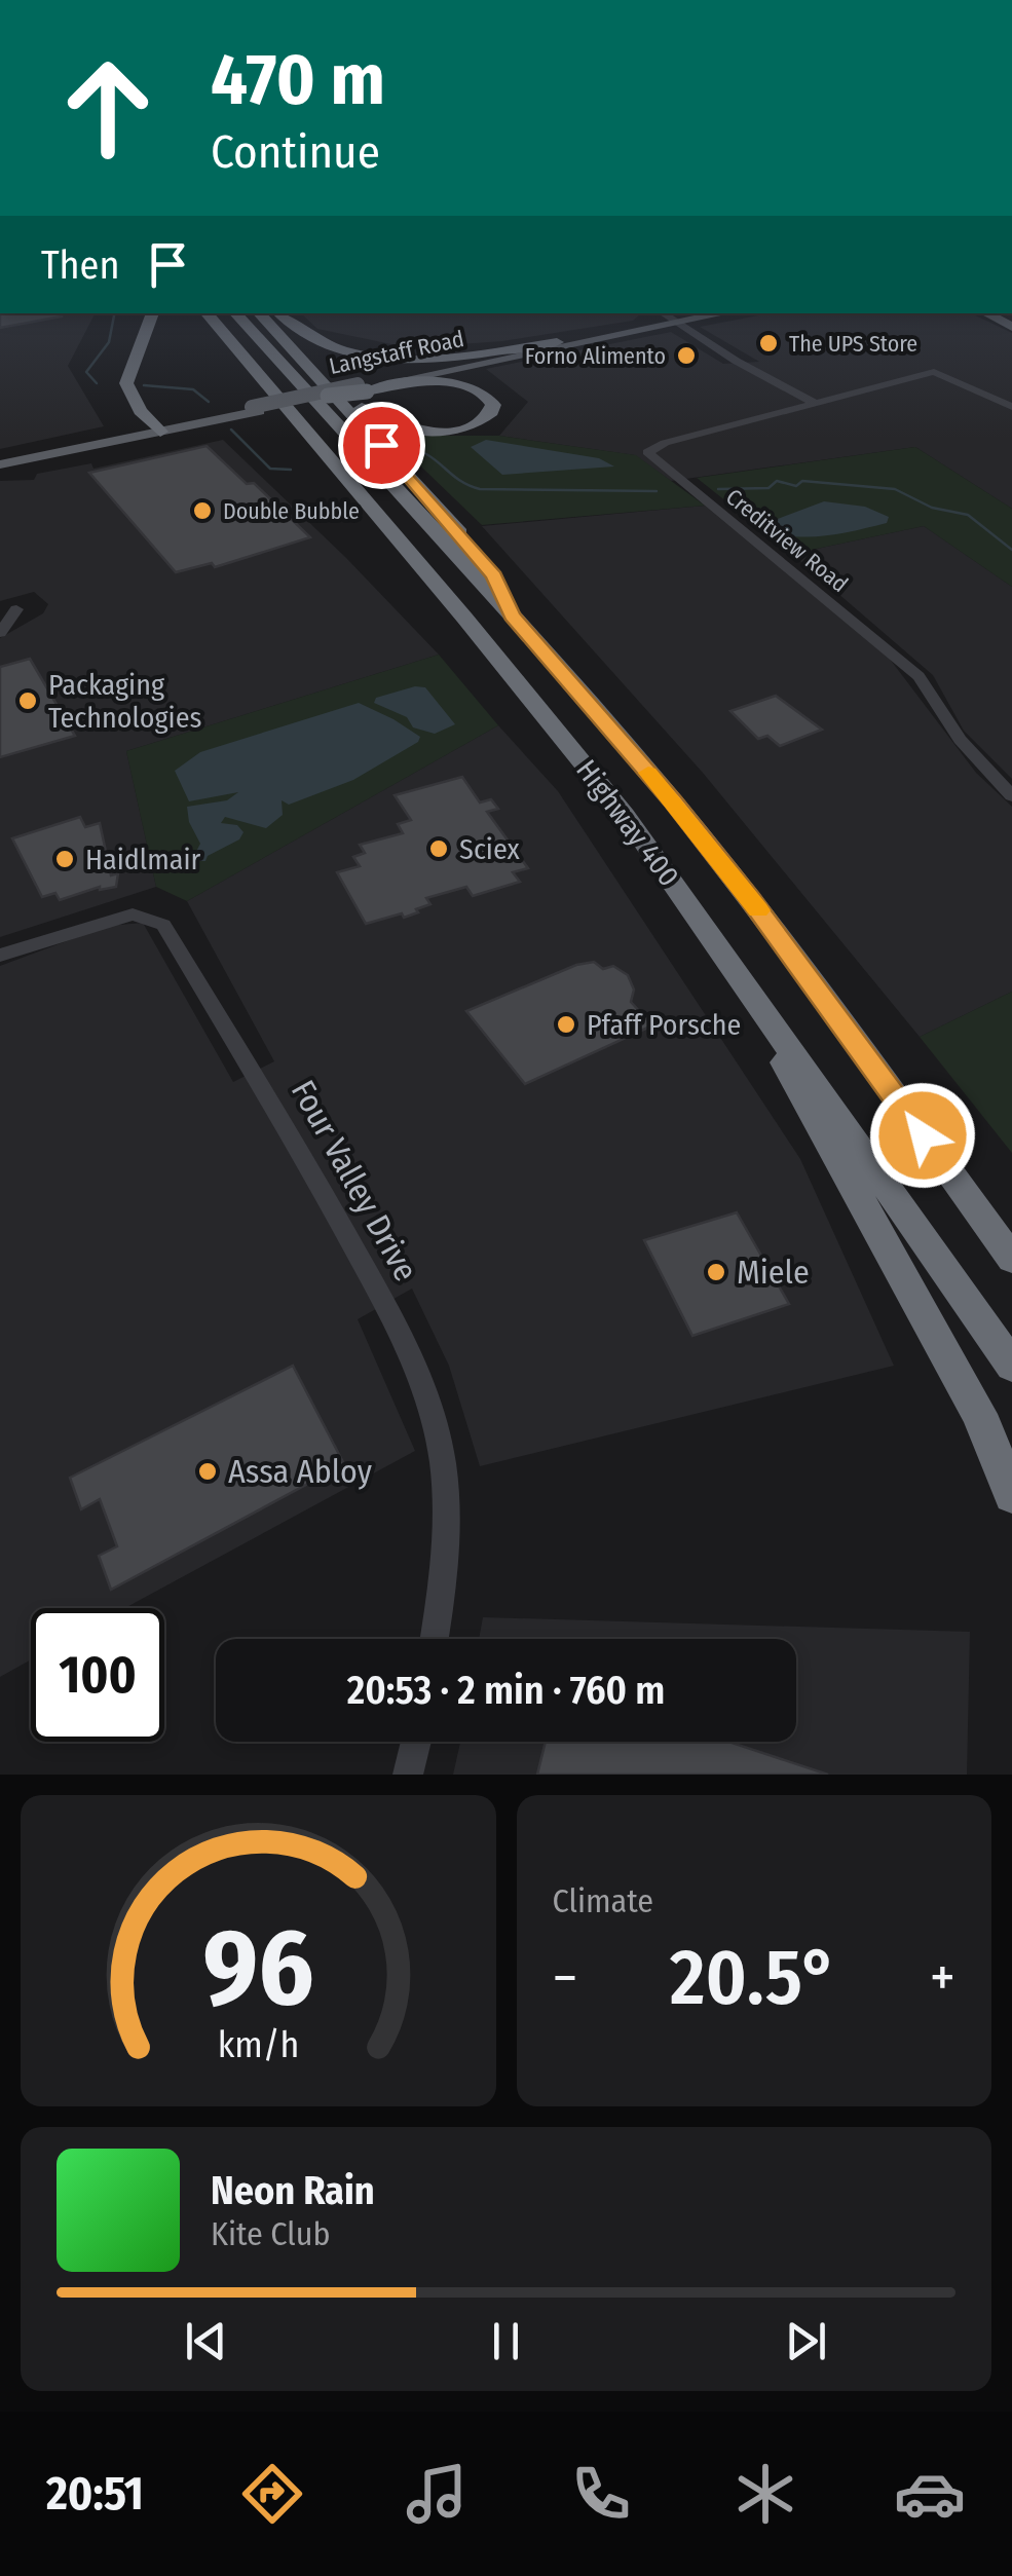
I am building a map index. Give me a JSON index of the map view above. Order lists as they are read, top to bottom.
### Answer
{
  "streets": {
    "highway": ["Highway 400"],
    "main road": ["Langstaff Road"],
    "street": ["Creditview Road", "Four Valley Drive"]
  },
  "places": [
    "The UPS Store",
    "Forno Alimento",
    "Double Bubble",
    "Packaging Technologies",
    "Sciex",
    "Haidlmair",
    "Pfaff Porsche",
    "Miele",
    "Assa Abloy"
  ],
  "page": {
    "turn": ["470 m", "Continue"],
    "then": "Then",
    "limit": "100",
    "trip": "20:53 · 2 min · 760 m",
    "tile": "Climate",
    "heat": ["−", "20.5°", "+"],
    "song": ["Neon Rain", "Kite Club"],
    "tabs": "20:51",
    "gauge": ["96", "km/h"]
  }
}
